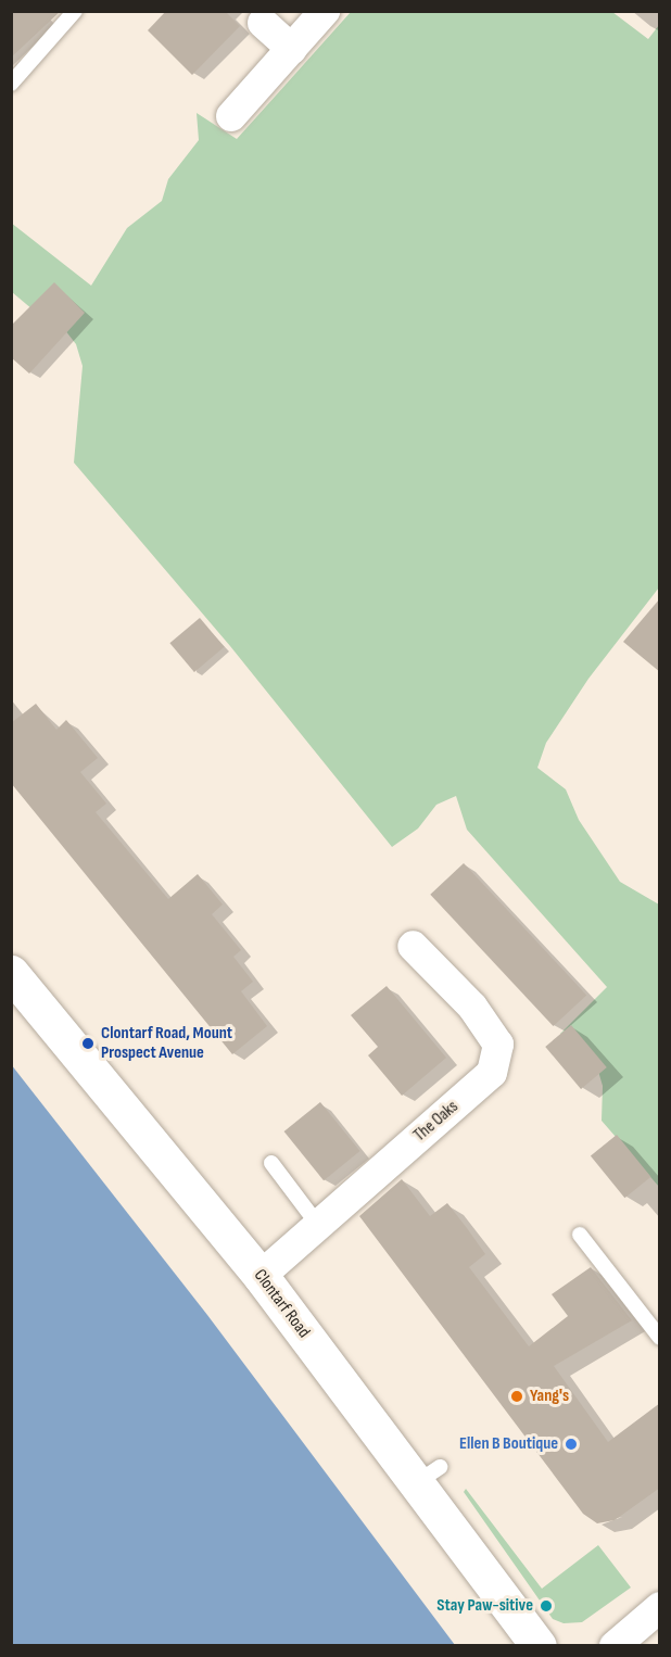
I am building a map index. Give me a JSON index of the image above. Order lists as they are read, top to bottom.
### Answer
{
  "streets": {
    "main road": ["Clontarf Road"],
    "street": ["The Oaks"]
  },
  "crossings": [
    ["The Oaks", "Clontarf Road"]
  ],
  "places": [
    "Clontarf Road, Mount Prospect Avenue",
    "Yang's",
    "Ellen B Boutique",
    "Stay Paw-sitive"
  ]
}
